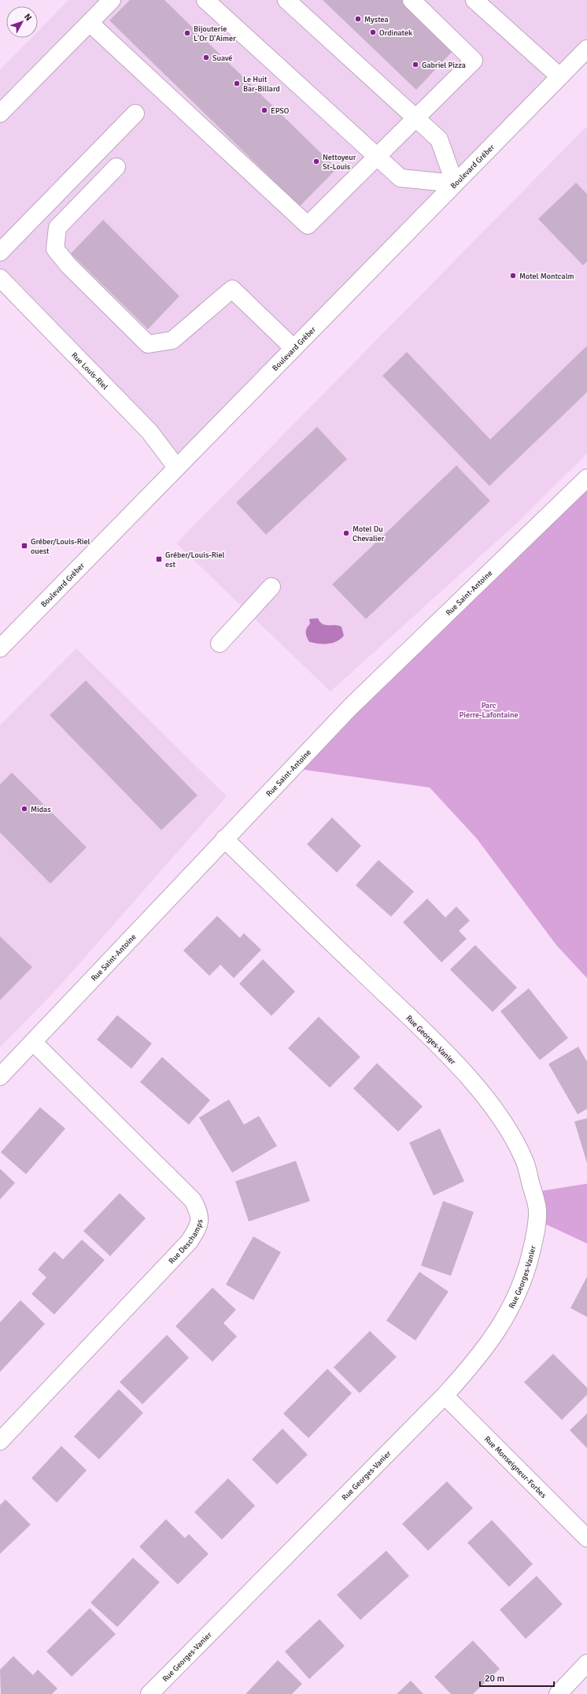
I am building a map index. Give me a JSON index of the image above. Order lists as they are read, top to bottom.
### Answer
{
  "streets": {
    "street": [
      "Boulevard Gréber",
      "Rue Louis-Riel",
      "Rue Saint-Antoine",
      "Rue Georges-Vanier",
      "Rue Deschamps",
      "Rue Monseigneur-Forbes"
    ]
  },
  "crossings": [
    ["Boulevard Gréber", "Rue Louis-Riel"],
    ["Rue Saint-Antoine", "Rue Georges-Vanier"],
    ["Rue Saint-Antoine", "Rue Deschamps"],
    ["Rue Georges-Vanier", "Rue Monseigneur-Forbes"]
  ],
  "parks": ["Parc Pierre-Lafontaine"],
  "places": {
    "other": [
      "Mystea",
      "Ordinatek",
      "Bijouterie L'Or D'Aimer",
      "Suavé",
      "Gabriel Pizza",
      "Le Huit Bar-Billard",
      "EPSO",
      "Nettoyeur St-Louis",
      "Motel Montcalm",
      "Motel Du Chevalier",
      "Midas"
    ],
    "transit": ["Gréber/Louis-Riel ouest", "Gréber/Louis-Riel est"]
  },
  "scale_bar": "20 m",
  "north": "top right"
}
